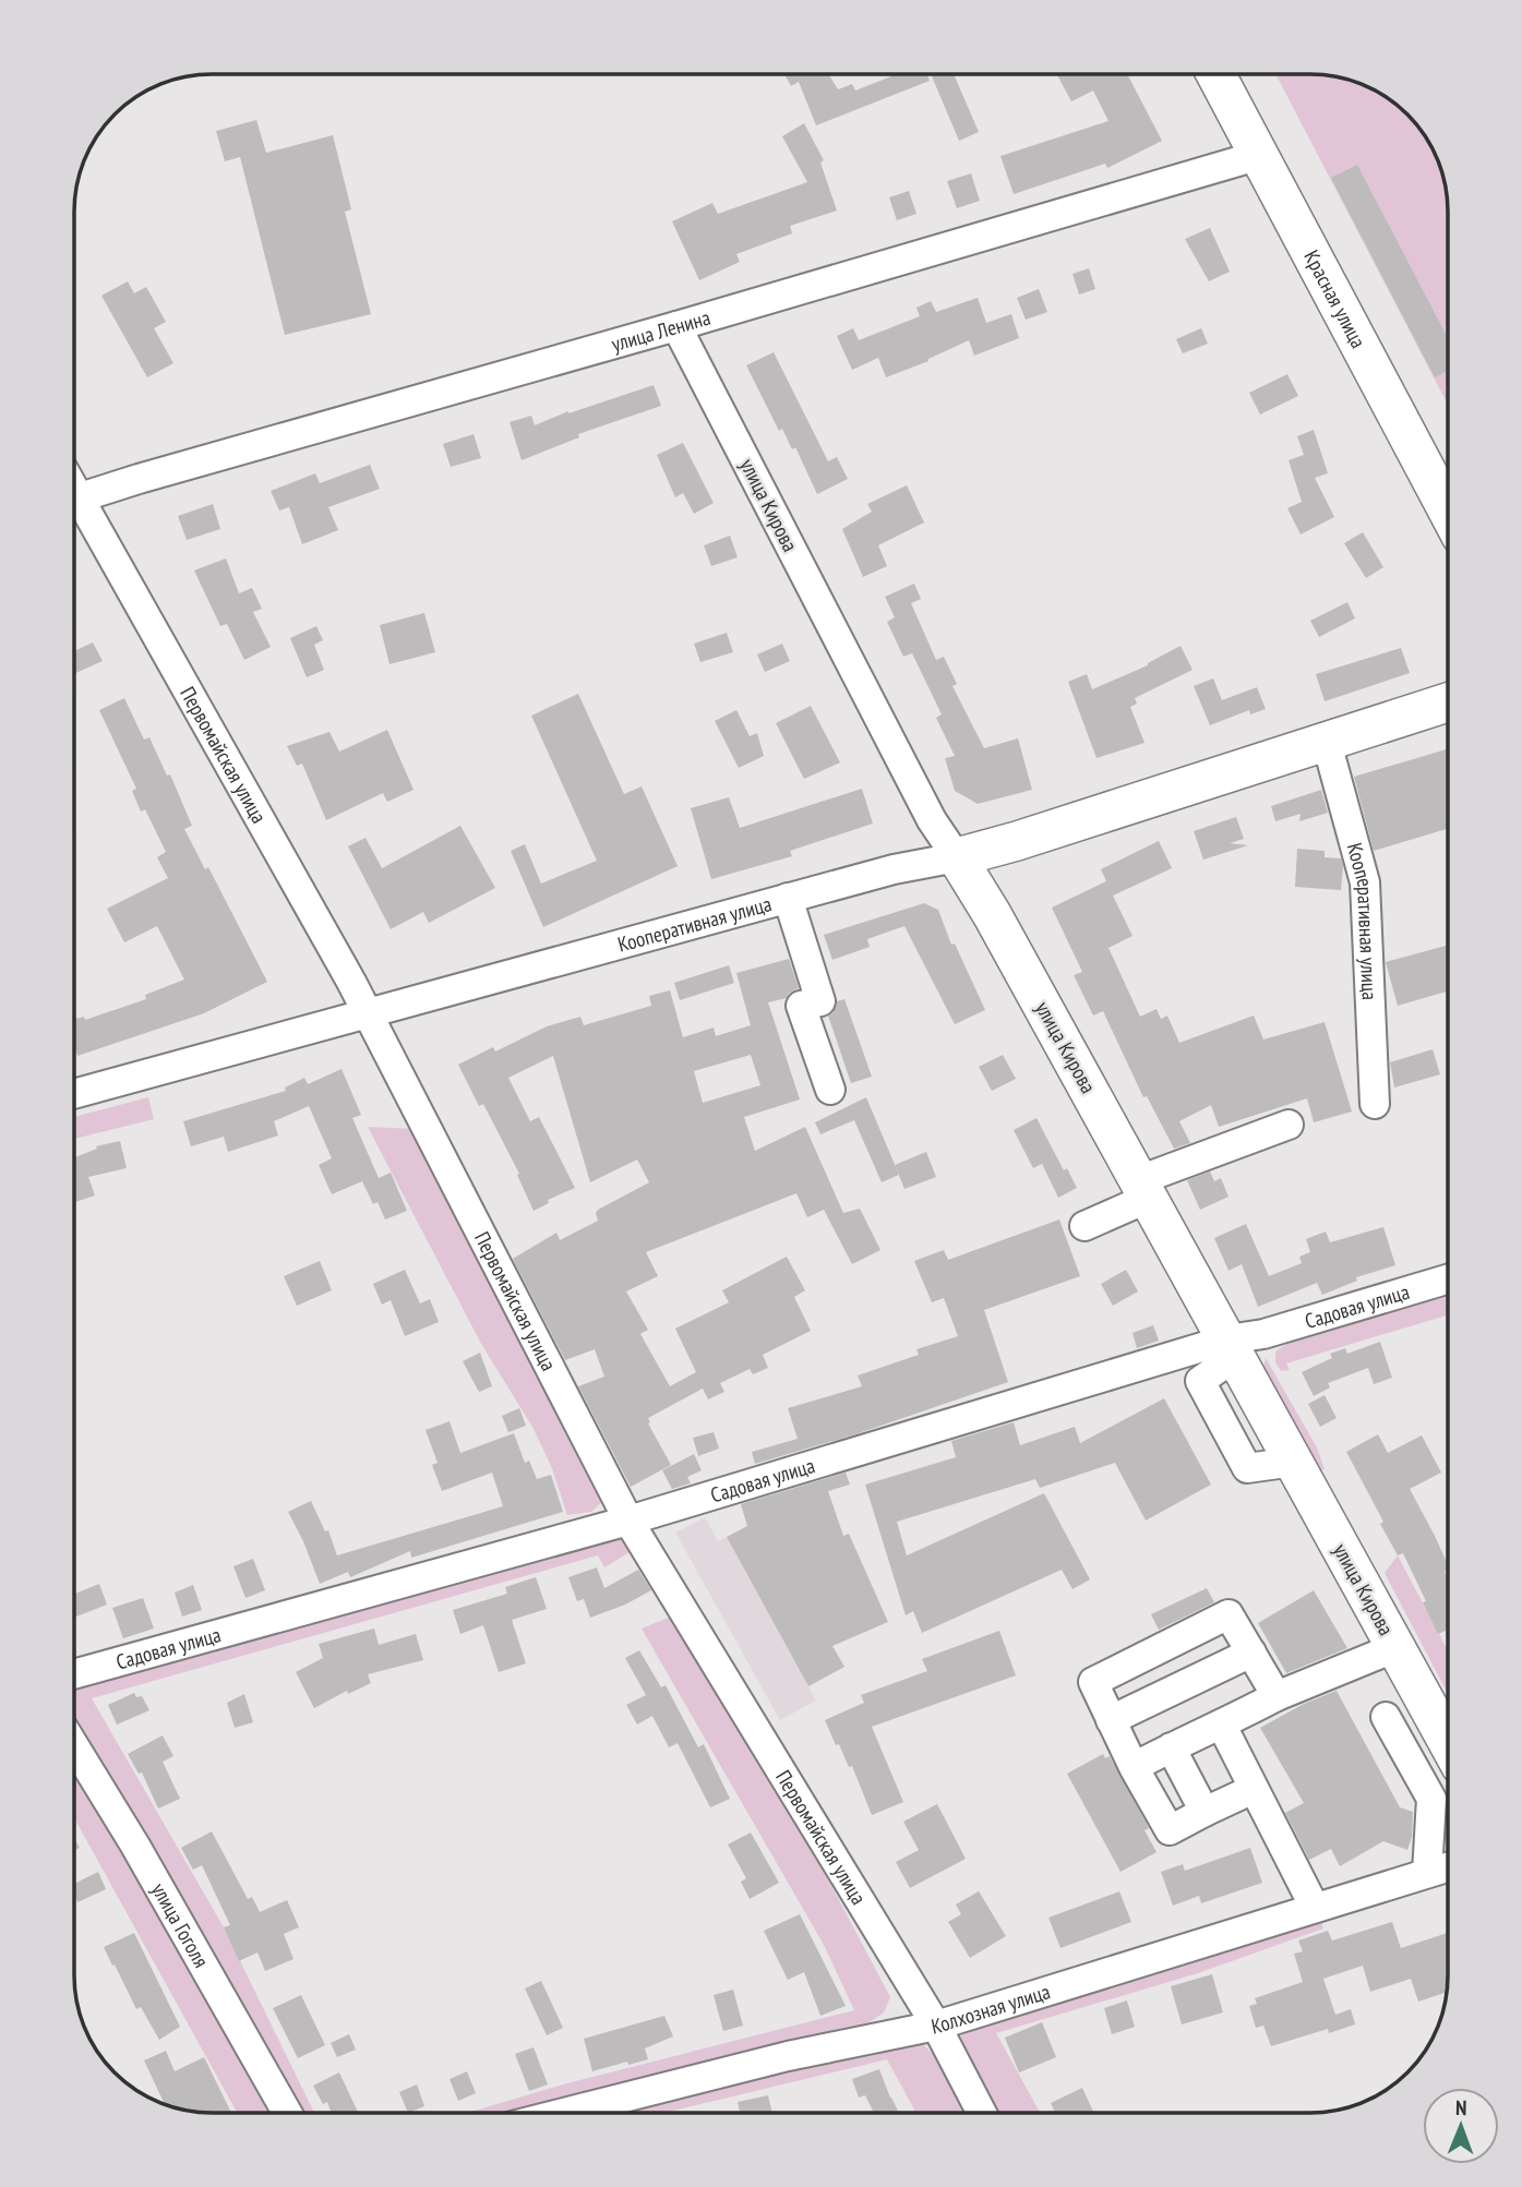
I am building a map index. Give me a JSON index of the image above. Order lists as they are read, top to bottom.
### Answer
{
  "streets": {
    "main road": ["Красная улица", "улица Кирова", "Кооперативная улица"],
    "street": [
      "улица Ленина",
      "Первомайская улица",
      "Садовая улица",
      "улица Гоголя",
      "Колхозная улица"
    ]
  },
  "crossings": [
    ["Красная улица", "улица Ленина"],
    ["улица Ленина", "улица Кирова"],
    ["улица Кирова", "Кооперативная улица"],
    ["улица Кирова", "Садовая улица"],
    ["Первомайская улица", "Кооперативная улица"],
    ["Первомайская улица", "Садовая улица"],
    ["Первомайская улица", "Колхозная улица"]
  ],
  "north": "top"
}
